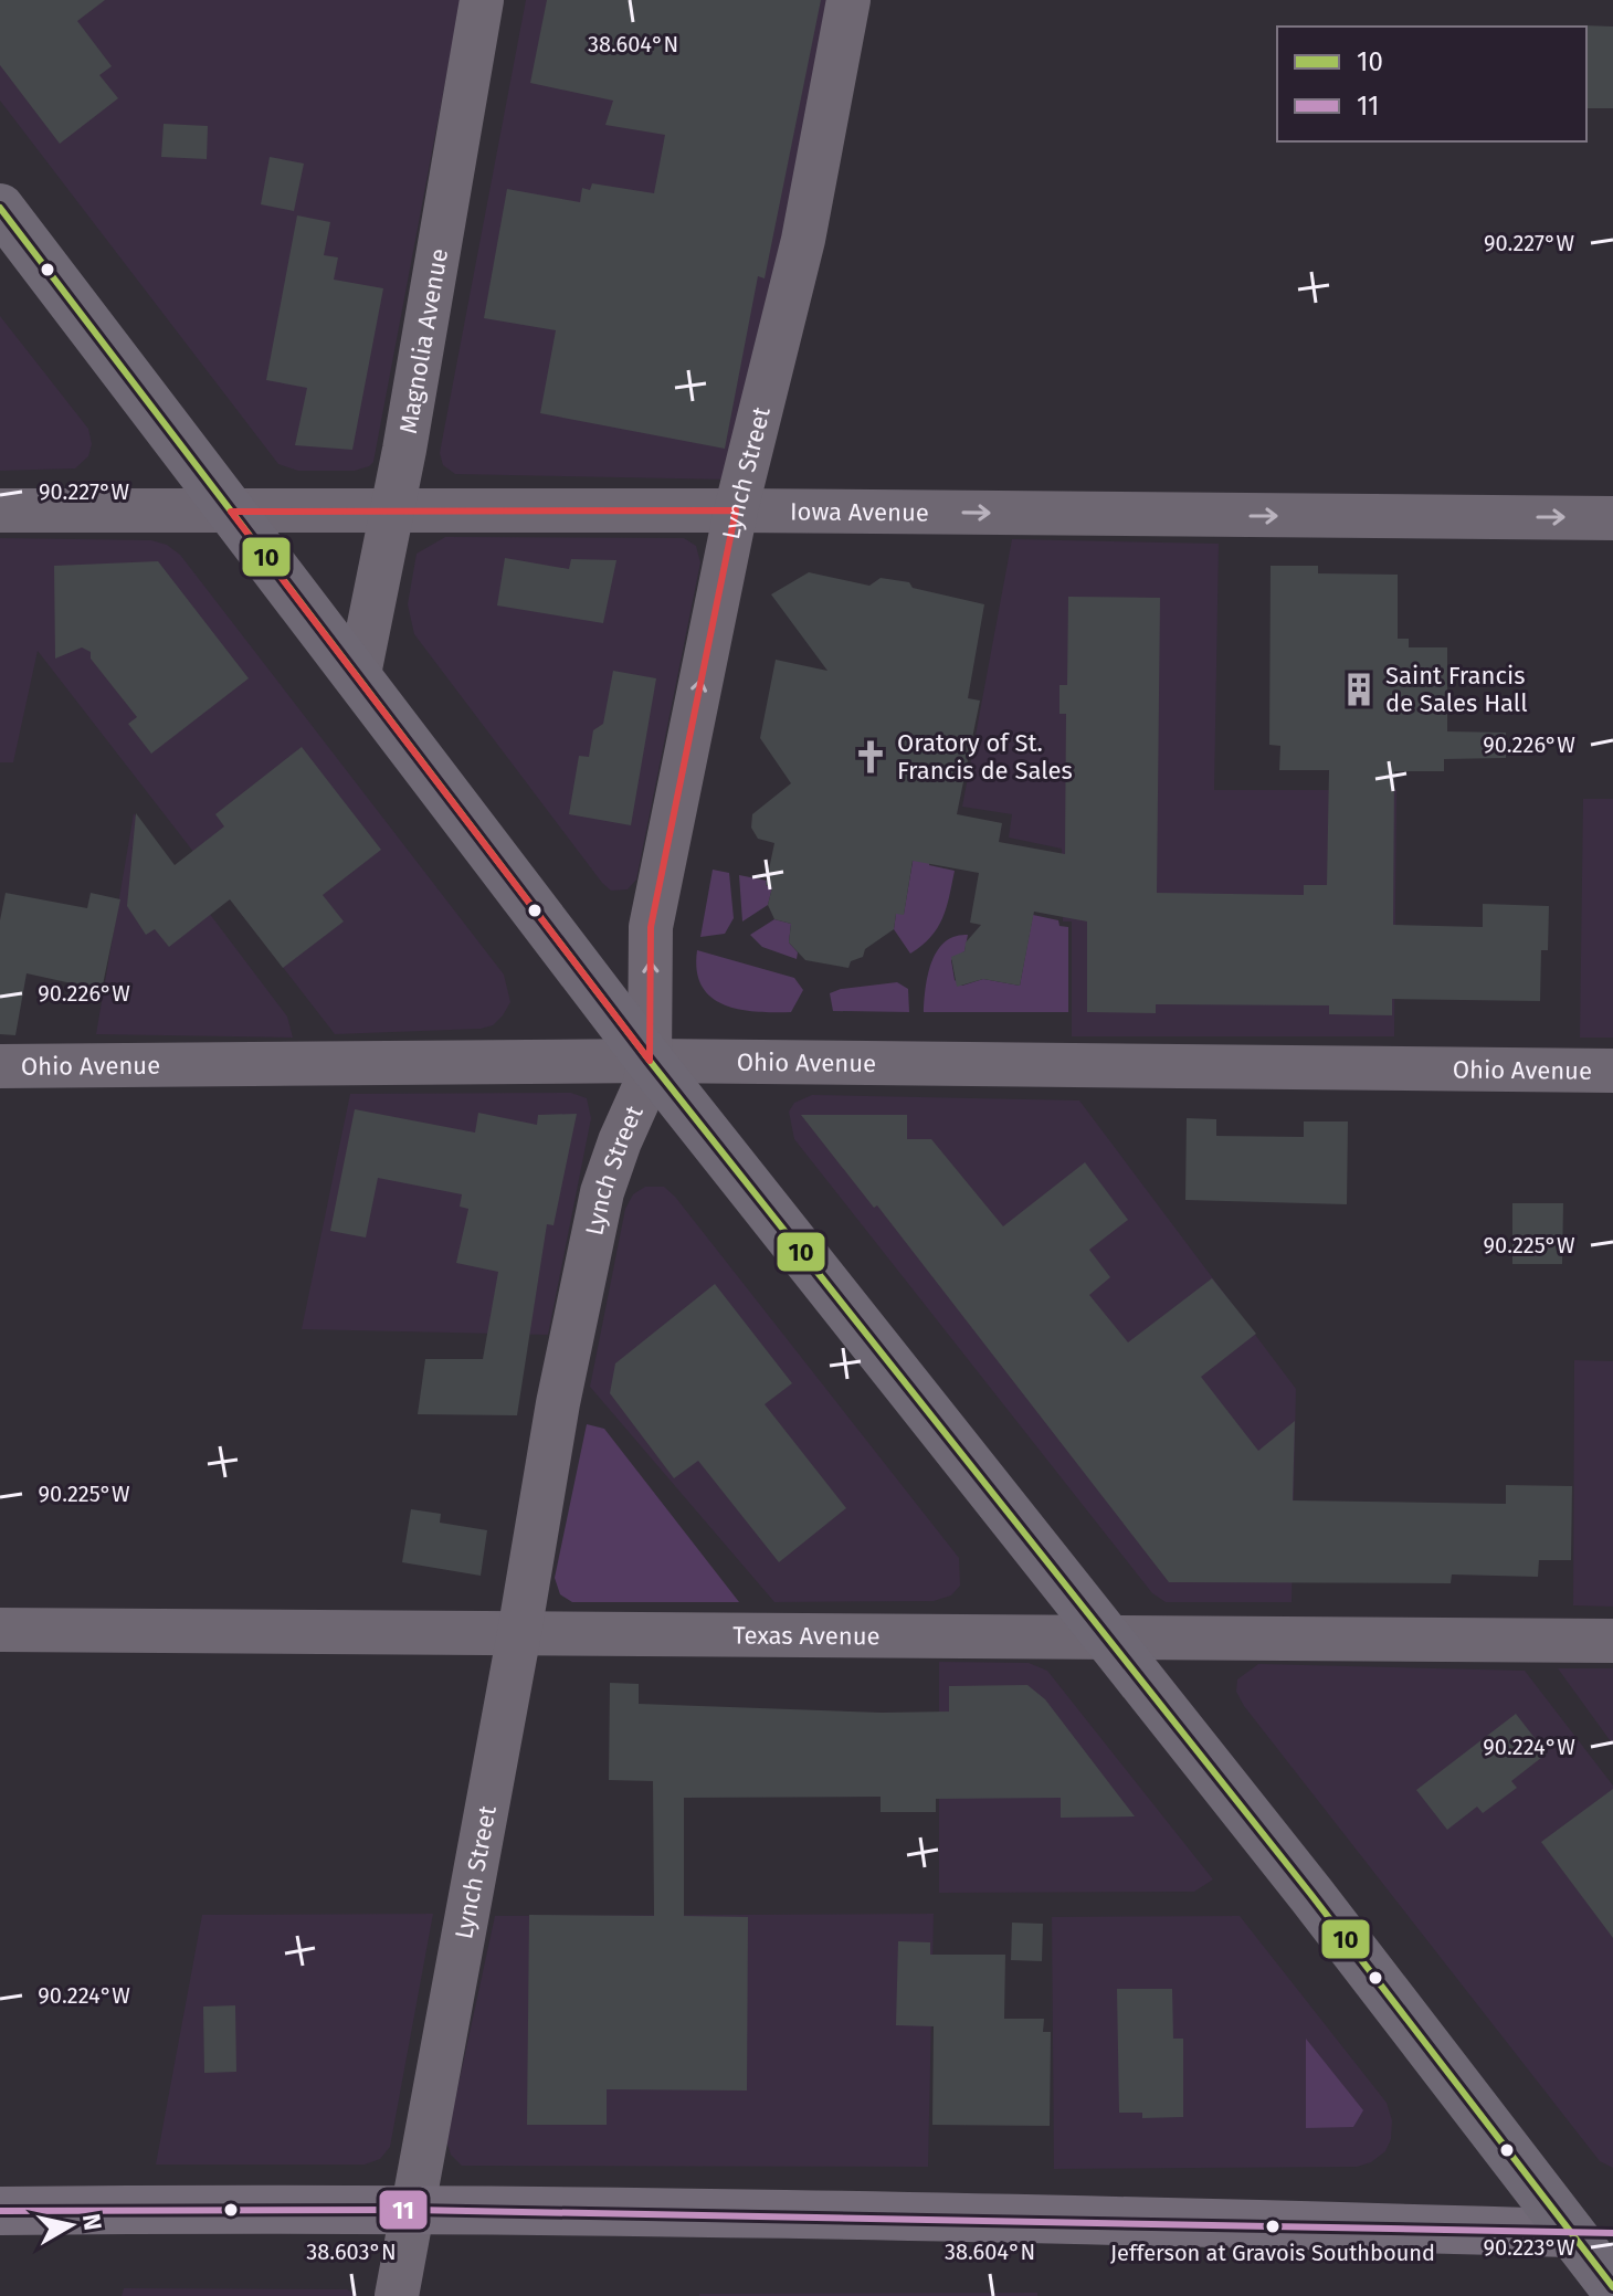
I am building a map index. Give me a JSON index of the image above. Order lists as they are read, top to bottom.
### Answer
{
  "streets": {
    "street": [
      "Magnolia Avenue",
      "Lynch Street",
      "Iowa Avenue",
      "Ohio Avenue",
      "Texas Avenue"
    ]
  },
  "crossings": [
    ["Magnolia Avenue", "Iowa Avenue"],
    ["Lynch Street", "Iowa Avenue"],
    ["Lynch Street", "Ohio Avenue"],
    ["Lynch Street", "Texas Avenue"]
  ],
  "one_way": ["Iowa Avenue"],
  "places": {
    "building": ["Saint Francis de Sales Hall"],
    "church": ["Oratory of St. Francis de Sales"],
    "other": ["Jefferson at Gravois Southbound"]
  },
  "lines": ["transit line 10", "transit line 11"],
  "legend": ["10", "11"],
  "north": "right",
  "coordinates": [
    "38.604°N",
    "90.227°W",
    "90.226°W",
    "90.225°W",
    "90.224°W",
    "90.223°W",
    "38.603°N"
  ]
}
